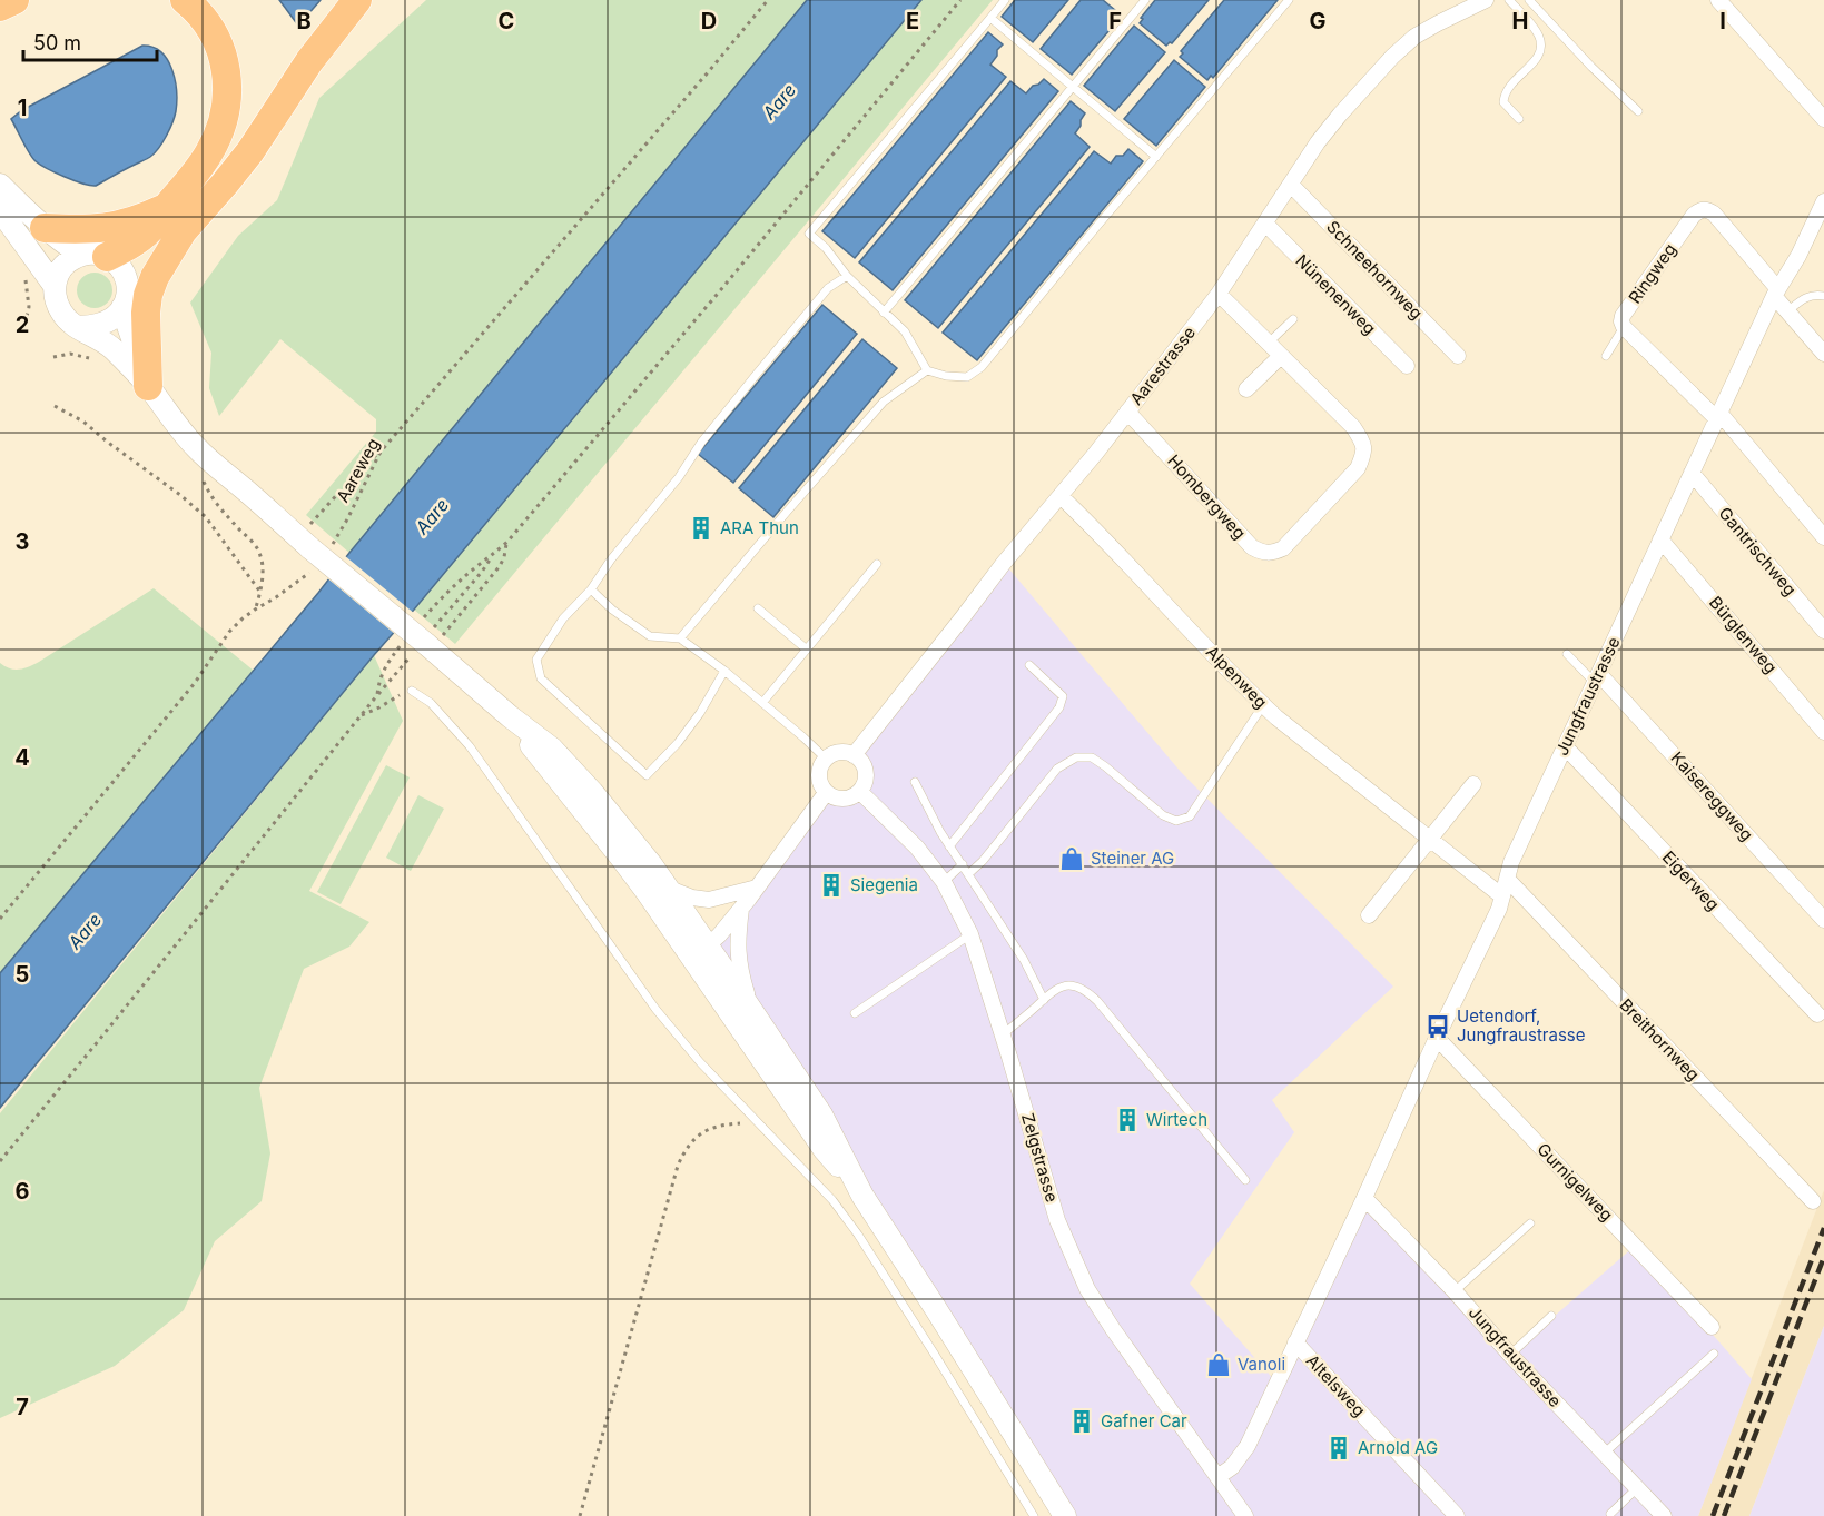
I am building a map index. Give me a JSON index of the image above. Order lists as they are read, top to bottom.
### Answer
{
  "streets": {
    "street": [
      "Schneehornweg",
      "Ringweg",
      "Nünenenweg",
      "Aarestrasse",
      "Hombergweg",
      "Gantrischweg",
      "Bürglenweg",
      "Alpenweg",
      "Jungfraustrasse",
      "Kaisereggweg",
      "Eigerweg",
      "Breithornweg",
      "Zelgstrasse",
      "Gurnigelweg",
      "Altelsweg"
    ],
    "path": ["Aareweg"]
  },
  "crossings": [
    ["Schneehornweg", "Aarestrasse"],
    ["Ringweg", "Jungfraustrasse"],
    ["Nünenenweg", "Aarestrasse"],
    ["Aarestrasse", "Hombergweg"],
    ["Aarestrasse", "Alpenweg"],
    ["Aarestrasse", "Zelgstrasse"],
    ["Gantrischweg", "Jungfraustrasse"],
    ["Bürglenweg", "Jungfraustrasse"],
    ["Alpenweg", "Jungfraustrasse"],
    ["Jungfraustrasse", "Kaisereggweg"],
    ["Jungfraustrasse", "Eigerweg"],
    ["Jungfraustrasse", "Breithornweg"],
    ["Jungfraustrasse", "Zelgstrasse"],
    ["Jungfraustrasse", "Gurnigelweg"],
    ["Jungfraustrasse", "Altelsweg"]
  ],
  "water": ["Aare"],
  "places": {
    "building": [
      "ARA Thun",
      "Siegenia",
      "Wirtech",
      "Gafner Car",
      "Arnold AG"
    ],
    "shop": ["Steiner AG", "Vanoli"],
    "bus stop": ["Uetendorf, Jungfraustrasse"]
  },
  "scale_bar": "50 m",
  "grid": {
    "columns": [
      "B",
      "C",
      "D",
      "E",
      "F",
      "G",
      "H",
      "I"
    ],
    "rows": [
      "1",
      "2",
      "3",
      "4",
      "5",
      "6",
      "7"
    ]
  }
}
